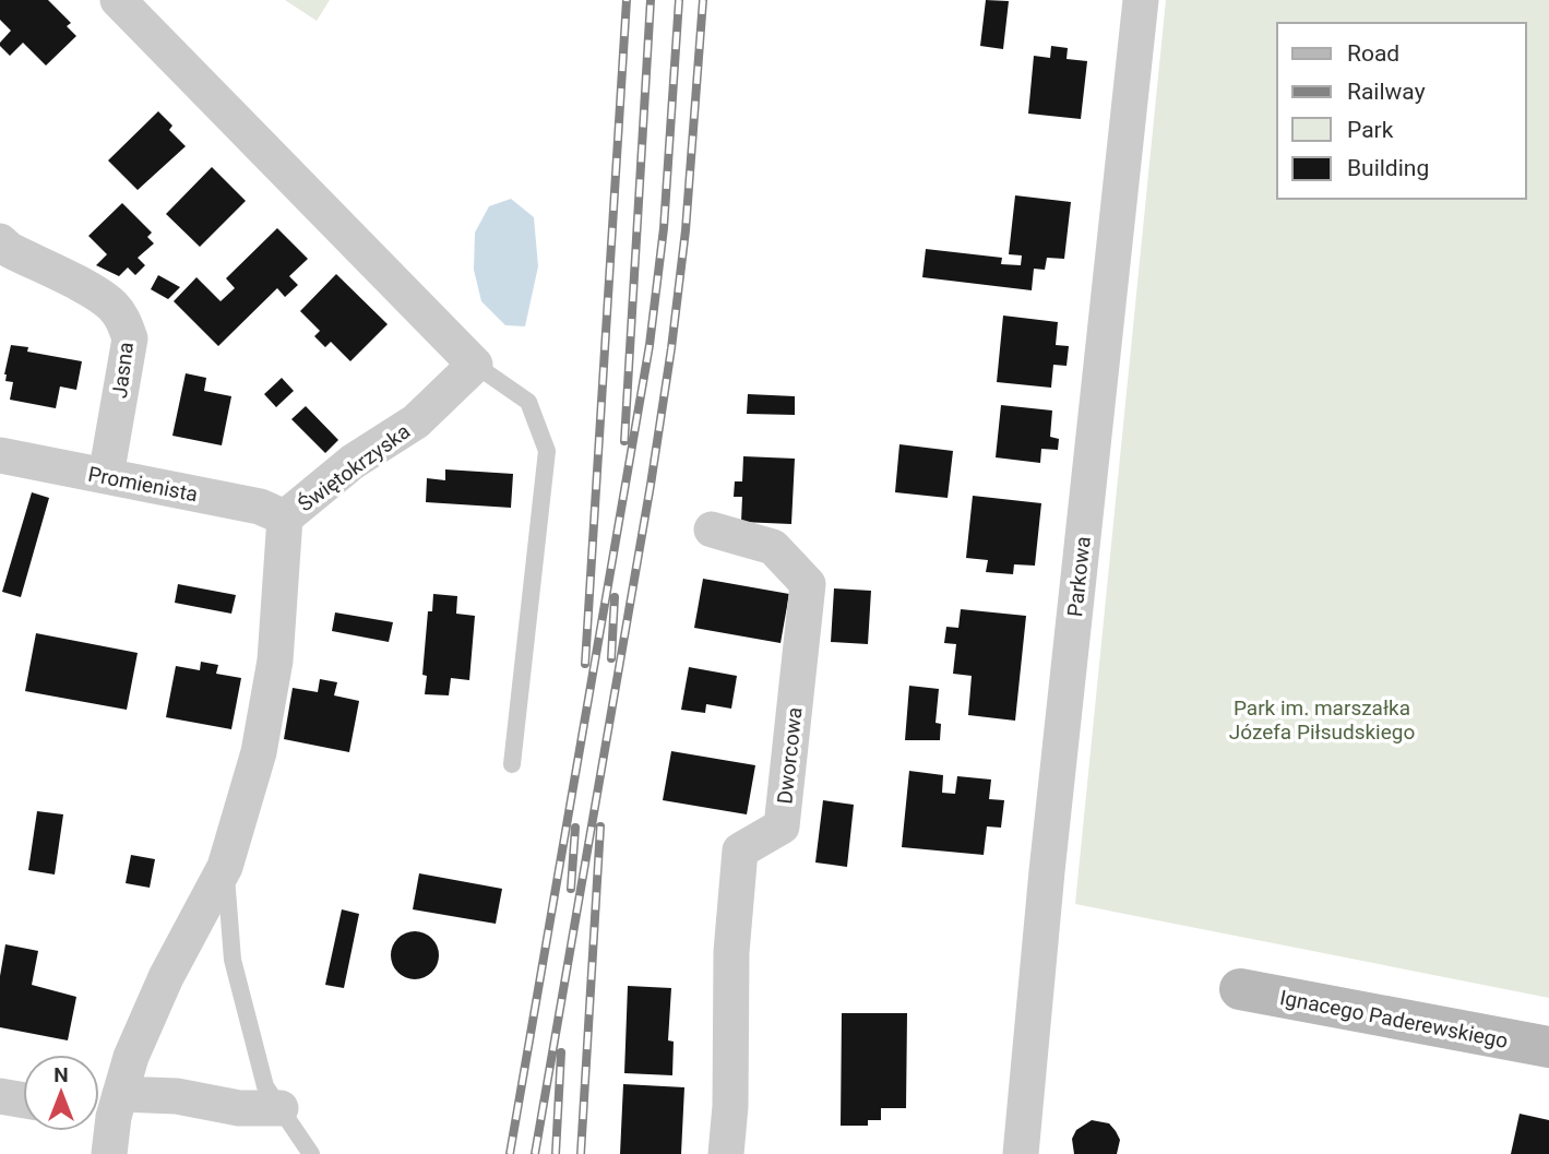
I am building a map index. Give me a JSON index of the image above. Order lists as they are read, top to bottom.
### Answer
{
  "streets": {
    "street": [
      "Jasna",
      "Świętokrzyska",
      "Promienista",
      "Parkowa",
      "Dworcowa",
      "Ignacego Paderewskiego"
    ]
  },
  "crossings": [
    ["Jasna", "Promienista"],
    ["Świętokrzyska", "Promienista"]
  ],
  "parks": ["Park im. marszałka Józefa Piłsudskiego"],
  "legend": [
    "Road",
    "Railway",
    "Park",
    "Building"
  ],
  "north": "top"
}
